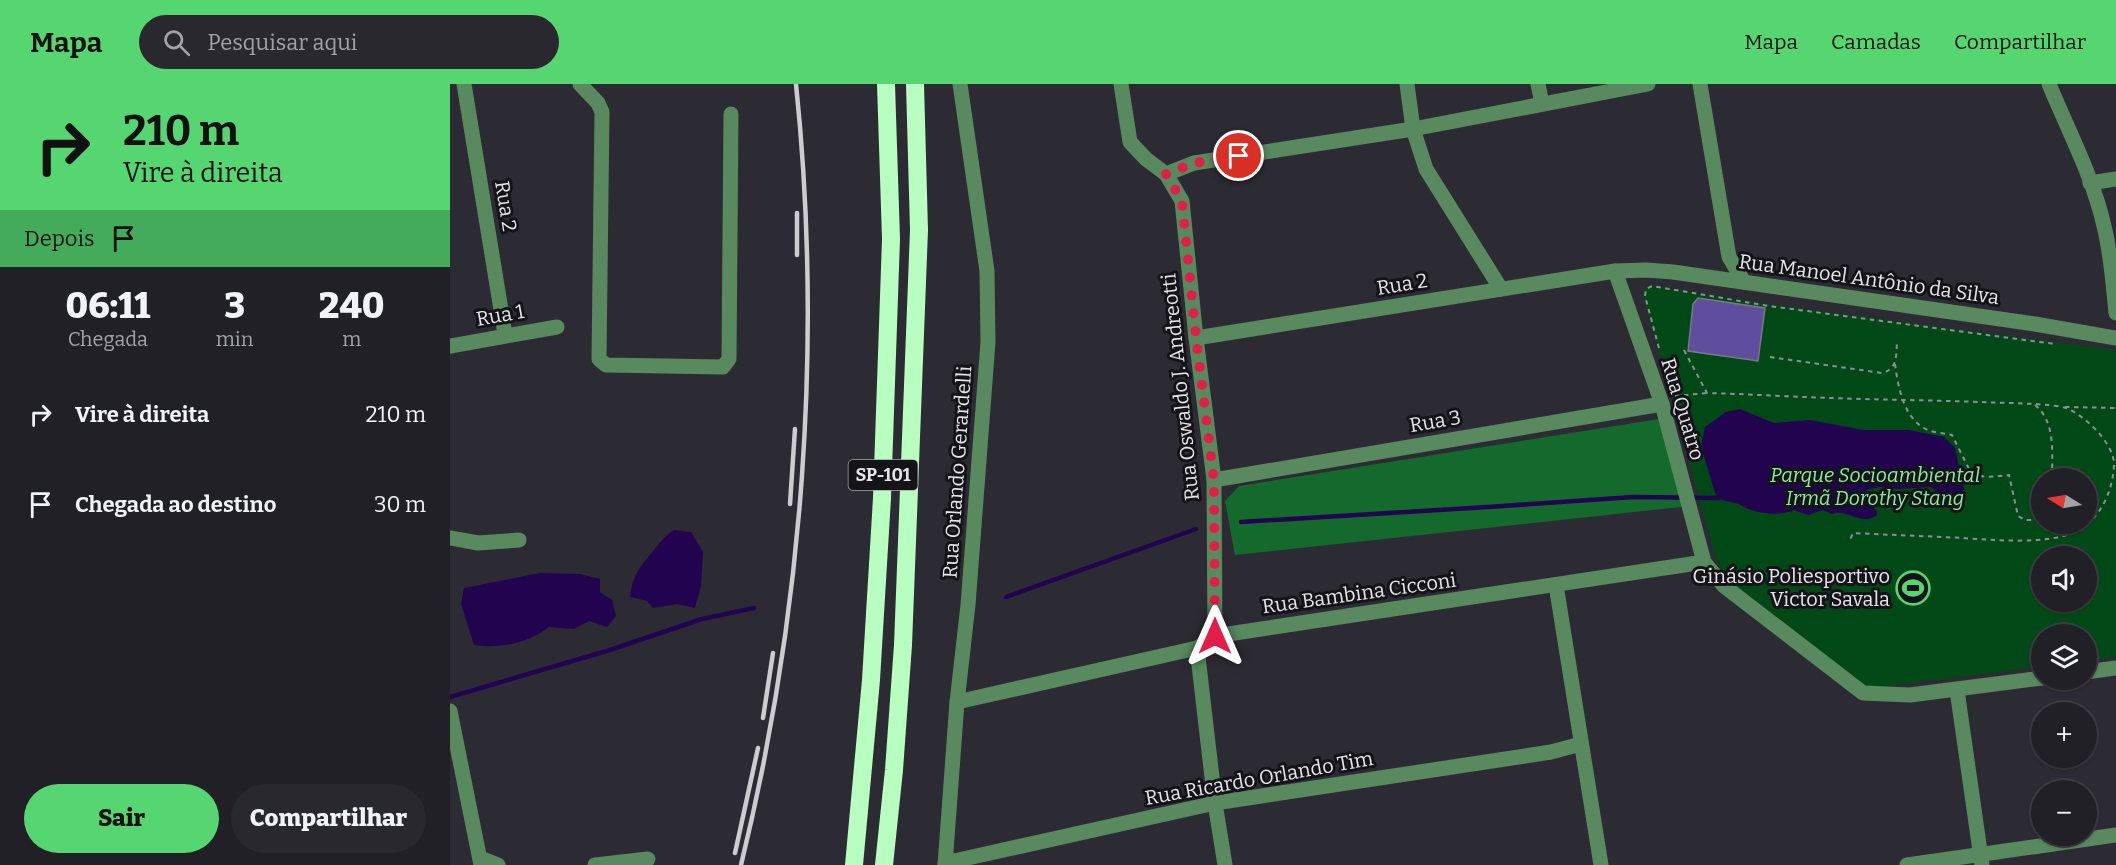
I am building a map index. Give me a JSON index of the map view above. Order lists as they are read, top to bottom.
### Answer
{
  "streets": {
    "highway": ["SP-101"],
    "street": [
      "Rua 2",
      "Rua Manoel Antônio da Silva",
      "Rua 1",
      "Rua Oswaldo J. Andreotti",
      "Rua Quatro",
      "Rua 3",
      "Rua Orlando Gerardelli",
      "Rua Bambina Cicconi",
      "Rua Ricardo Orlando Tim"
    ]
  },
  "crossings": [
    ["Rua 2", "Rua Manoel Antônio da Silva"],
    ["Rua 2", "Rua 1"],
    ["Rua 2", "Rua Oswaldo J. Andreotti"],
    ["Rua 2", "Rua Quatro"],
    ["Rua Manoel Antônio da Silva", "Rua Quatro"],
    ["Rua Oswaldo J. Andreotti", "Rua 3"],
    ["Rua Oswaldo J. Andreotti", "Rua Bambina Cicconi"],
    ["Rua Quatro", "Rua 3"],
    ["Rua Quatro", "Rua Bambina Cicconi"],
    ["Rua Orlando Gerardelli", "Rua Bambina Cicconi"],
    ["Rua Orlando Gerardelli", "Rua Ricardo Orlando Tim"]
  ],
  "parks": ["Parque Socioambiental Irmã Dorothy Stang"],
  "places": {
    "sports": ["Ginásio Poliesportivo Victor Savala"]
  },
  "north": "left",
  "page": {
    "header": "Mapa",
    "search": "Pesquisar aqui",
    "nav": ["Mapa", "Camadas", "Compartilhar"],
    "turn": ["210 m", "Vire à direita"],
    "then": "Depois",
    "eta": [
      "06:11",
      "Chegada",
      "3",
      "min",
      "240",
      "m"
    ],
    "list": [
      {
        "name": "Vire à direita",
        "value": "210 m"
      },
      {
        "name": "Chegada ao destino",
        "value": "30 m"
      }
    ],
    "map_buttons": ["+", "−"],
    "buttons": ["Sair", "Compartilhar"]
  }
}
